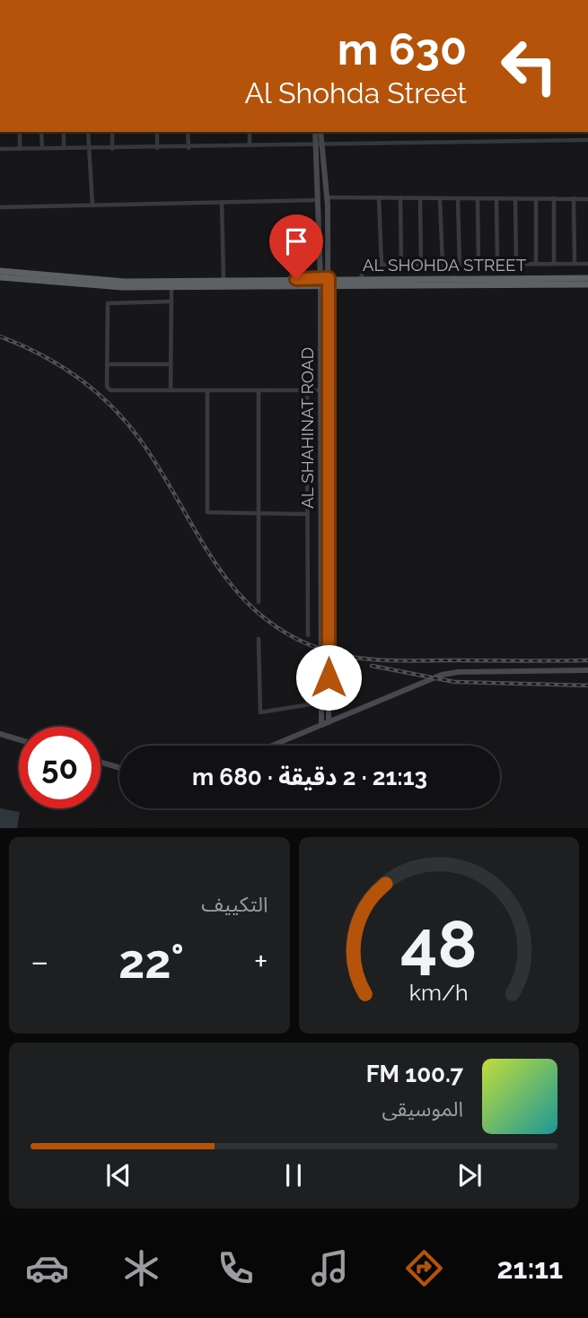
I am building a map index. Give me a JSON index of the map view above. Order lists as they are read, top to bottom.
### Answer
{
  "streets": {
    "highway": ["AL SHOHDA STREET"],
    "main road": ["AL SHAHINAT ROAD"]
  },
  "crossings": [
    ["AL SHOHDA STREET", "AL SHAHINAT ROAD"]
  ],
  "page": {
    "turn": ["630 m", "Al Shohda Street"],
    "limit": "50",
    "trip": "21:13 · 2 دقيقة · 680 m",
    "tile": "التكييف",
    "heat": ["−", "22°", "+"],
    "song": ["100.7 FM", "الموسيقى"],
    "tabs": "21:11",
    "gauge": ["48", "km/h"]
  }
}
